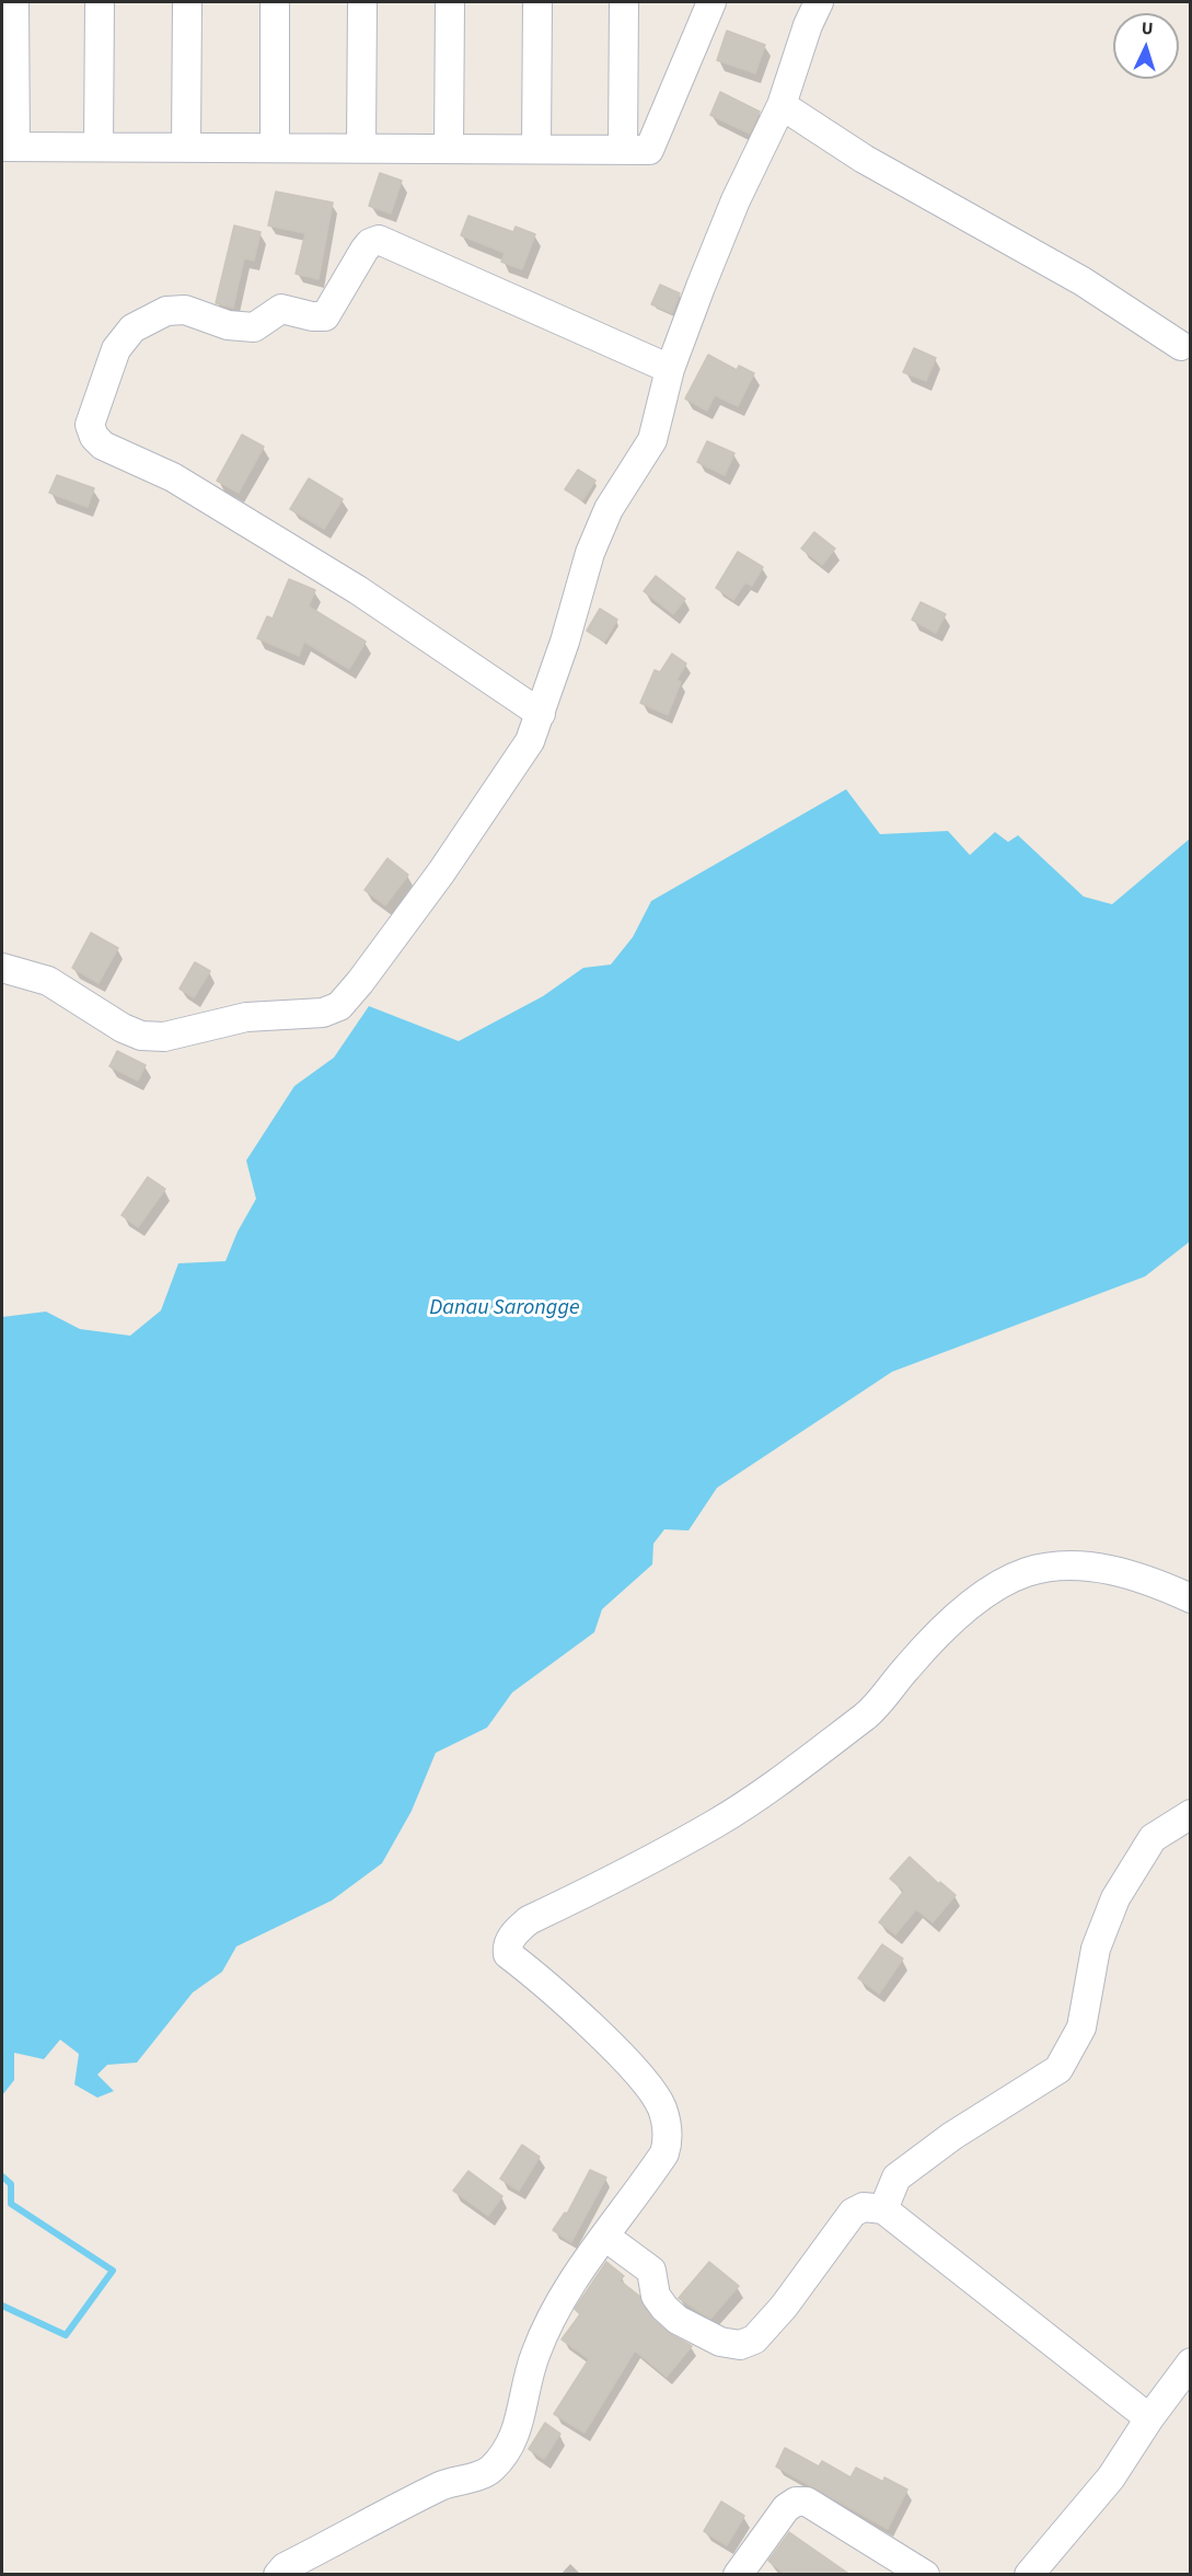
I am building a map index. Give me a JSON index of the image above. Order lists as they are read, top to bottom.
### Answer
{
  "water": ["Danau Sarongge"],
  "north": "top"
}
